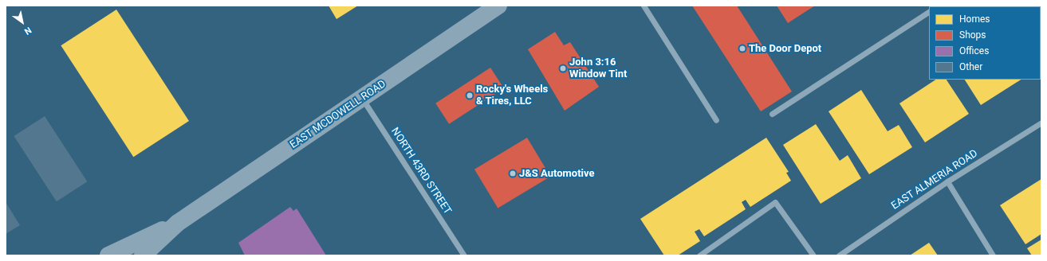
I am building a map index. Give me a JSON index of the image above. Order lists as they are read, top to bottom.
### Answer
{
  "streets": {
    "main road": ["EAST MCDOWELL ROAD"],
    "street": ["NORTH 43RD STREET", "EAST ALMERIA ROAD"]
  },
  "crossings": [
    ["EAST MCDOWELL ROAD", "NORTH 43RD STREET"]
  ],
  "places": [
    "The Door Depot",
    "John 3:16 Window Tint",
    "Rocky's Wheels & Tires, LLC",
    "J&S Automotive"
  ],
  "legend": [
    "Homes",
    "Shops",
    "Offices",
    "Other"
  ],
  "north": "bottom right"
}
